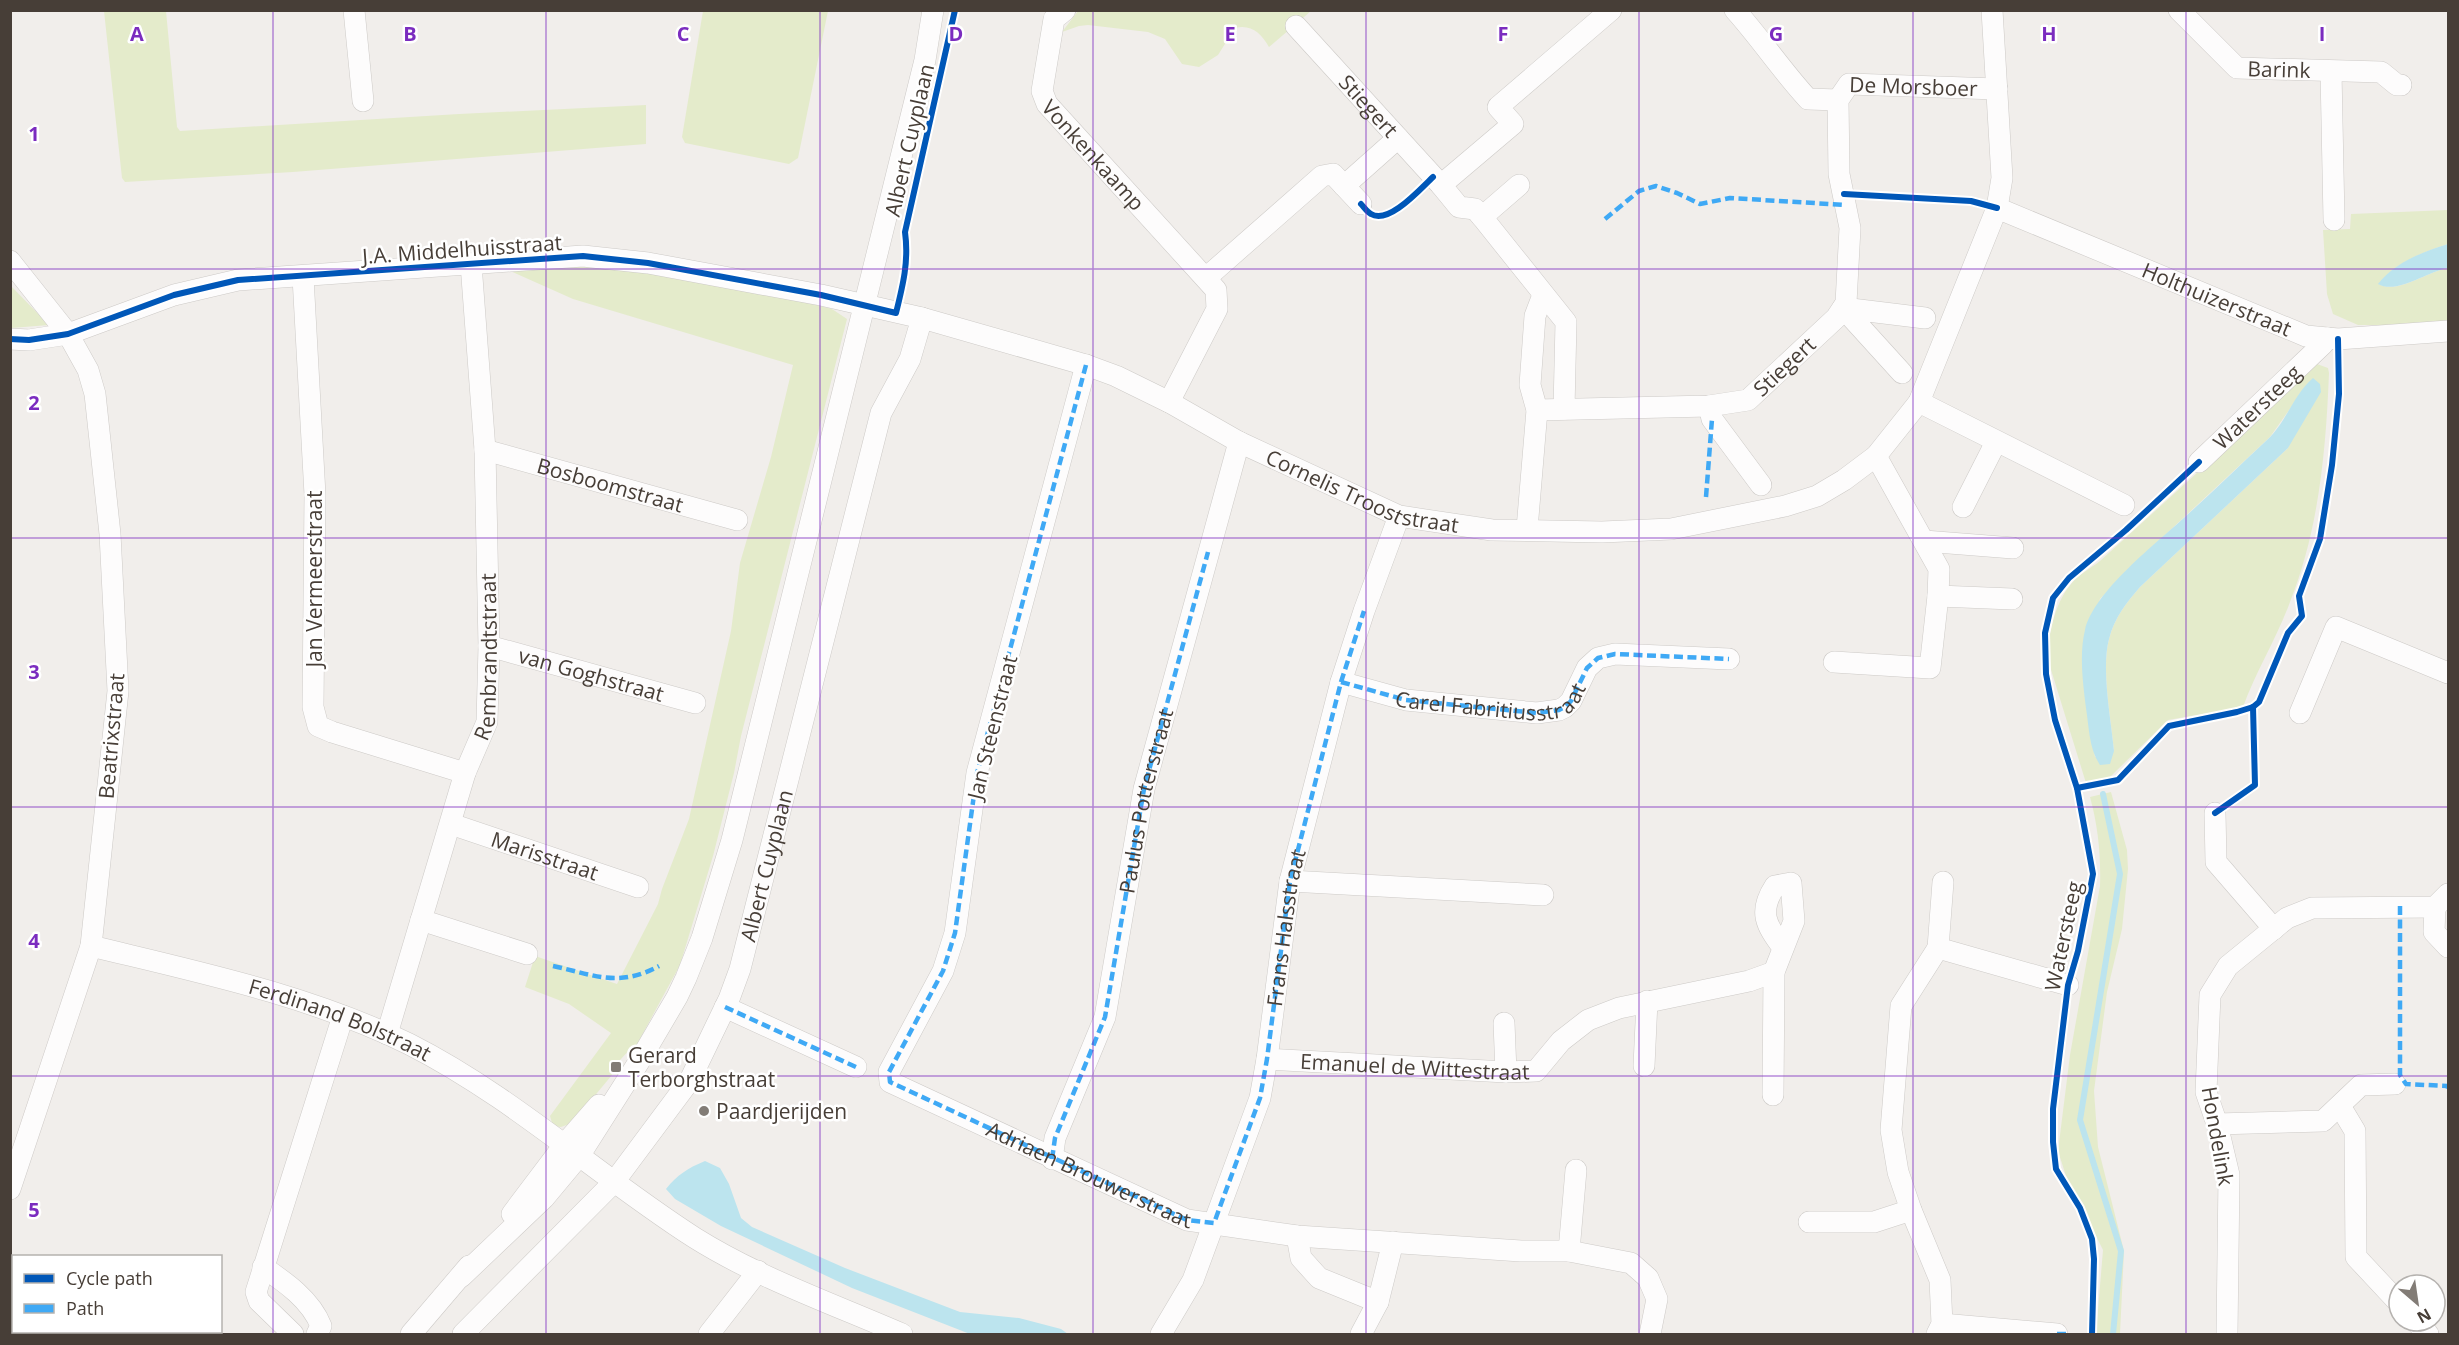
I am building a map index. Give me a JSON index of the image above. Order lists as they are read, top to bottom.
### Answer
{
  "streets": {
    "street": [
      "Barink",
      "De Morsboer",
      "Stiegert",
      "Albert Cuyplaan",
      "Vonkenkaamp",
      "J.A. Middelhuisstraat",
      "Holthuizerstraat",
      "Watersteeg",
      "Bosboomstraat",
      "Cornelis Trooststraat",
      "Jan Vermeerstraat",
      "Rembrandtstraat",
      "van Goghstraat",
      "Carel Fabritiusstraat",
      "Jan Steenstraat",
      "Beatrixstraat",
      "Paulus Potterstraat",
      "Marisstraat",
      "Frans Halsstraat",
      "Ferdinand Bolstraat",
      "Emanuel de Wittestraat",
      "Hondelink",
      "Adriaen Brouwerstraat"
    ]
  },
  "crossings": [
    ["De Morsboer", "Stiegert"],
    ["De Morsboer", "Cornelis Trooststraat"],
    ["Albert Cuyplaan", "J.A. Middelhuisstraat"],
    ["Albert Cuyplaan", "Cornelis Trooststraat"],
    ["Albert Cuyplaan", "Ferdinand Bolstraat"],
    ["Vonkenkaamp", "Cornelis Trooststraat"],
    ["J.A. Middelhuisstraat", "Cornelis Trooststraat"],
    ["J.A. Middelhuisstraat", "Jan Vermeerstraat"],
    ["J.A. Middelhuisstraat", "Rembrandtstraat"],
    ["J.A. Middelhuisstraat", "Beatrixstraat"],
    ["Holthuizerstraat", "Watersteeg"],
    ["Holthuizerstraat", "Cornelis Trooststraat"],
    ["Bosboomstraat", "Rembrandtstraat"],
    ["Cornelis Trooststraat", "Jan Steenstraat"],
    ["Cornelis Trooststraat", "Paulus Potterstraat"],
    ["Cornelis Trooststraat", "Frans Halsstraat"],
    ["Jan Vermeerstraat", "Rembrandtstraat"],
    ["Rembrandtstraat", "van Goghstraat"],
    ["Rembrandtstraat", "Marisstraat"],
    ["Rembrandtstraat", "Ferdinand Bolstraat"],
    ["Carel Fabritiusstraat", "Frans Halsstraat"],
    ["Jan Steenstraat", "Adriaen Brouwerstraat"],
    ["Beatrixstraat", "Ferdinand Bolstraat"],
    ["Paulus Potterstraat", "Adriaen Brouwerstraat"],
    ["Frans Halsstraat", "Emanuel de Wittestraat"],
    ["Frans Halsstraat", "Adriaen Brouwerstraat"]
  ],
  "places": {
    "transit": ["Gerard Terborghstraat"],
    "other": ["Paardjerijden"]
  },
  "legend": ["Cycle path", "Path"],
  "north": "bottom right",
  "grid": {
    "columns": [
      "A",
      "B",
      "C",
      "D",
      "E",
      "F",
      "G",
      "H",
      "I"
    ],
    "rows": [
      "1",
      "2",
      "3",
      "4",
      "5"
    ]
  }
}
